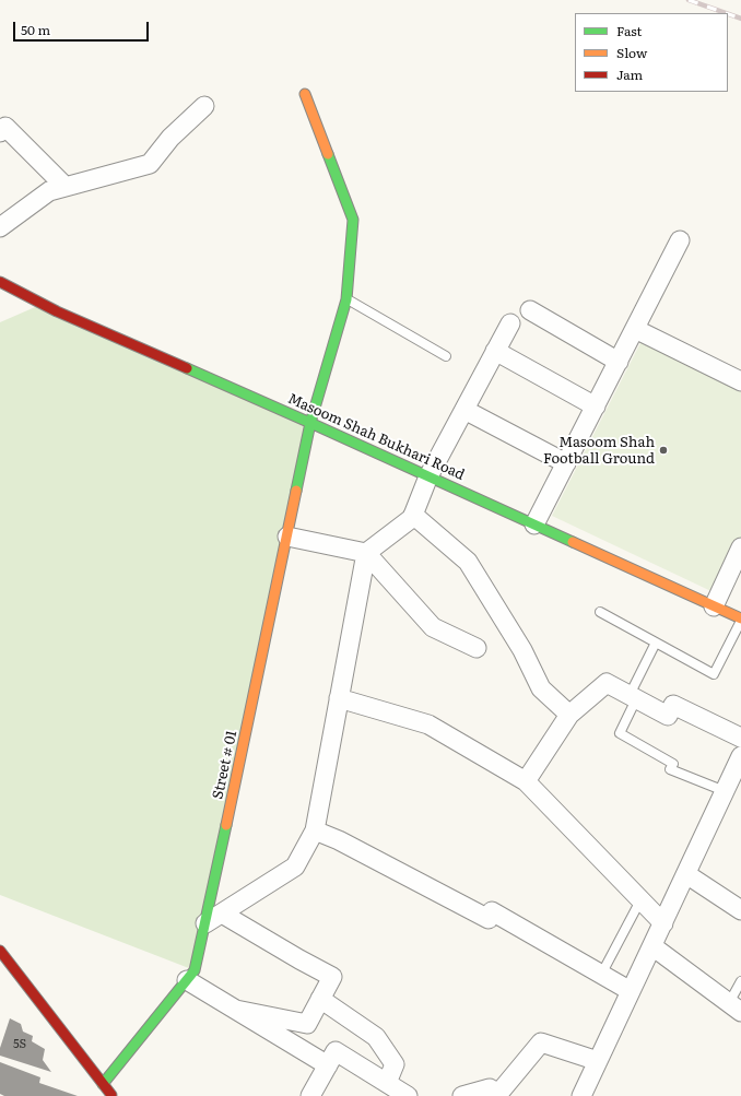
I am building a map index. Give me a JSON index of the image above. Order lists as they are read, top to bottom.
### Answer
{
  "streets": {
    "street": ["Masoom Shah Bukhari Road", "Street # 01"]
  },
  "crossings": [
    ["Masoom Shah Bukhari Road", "Street # 01"]
  ],
  "places": ["Masoom Shah Football Ground"],
  "house_numbers": ["5S"],
  "legend": ["Fast", "Slow", "Jam"],
  "scale_bar": "50 m"
}
